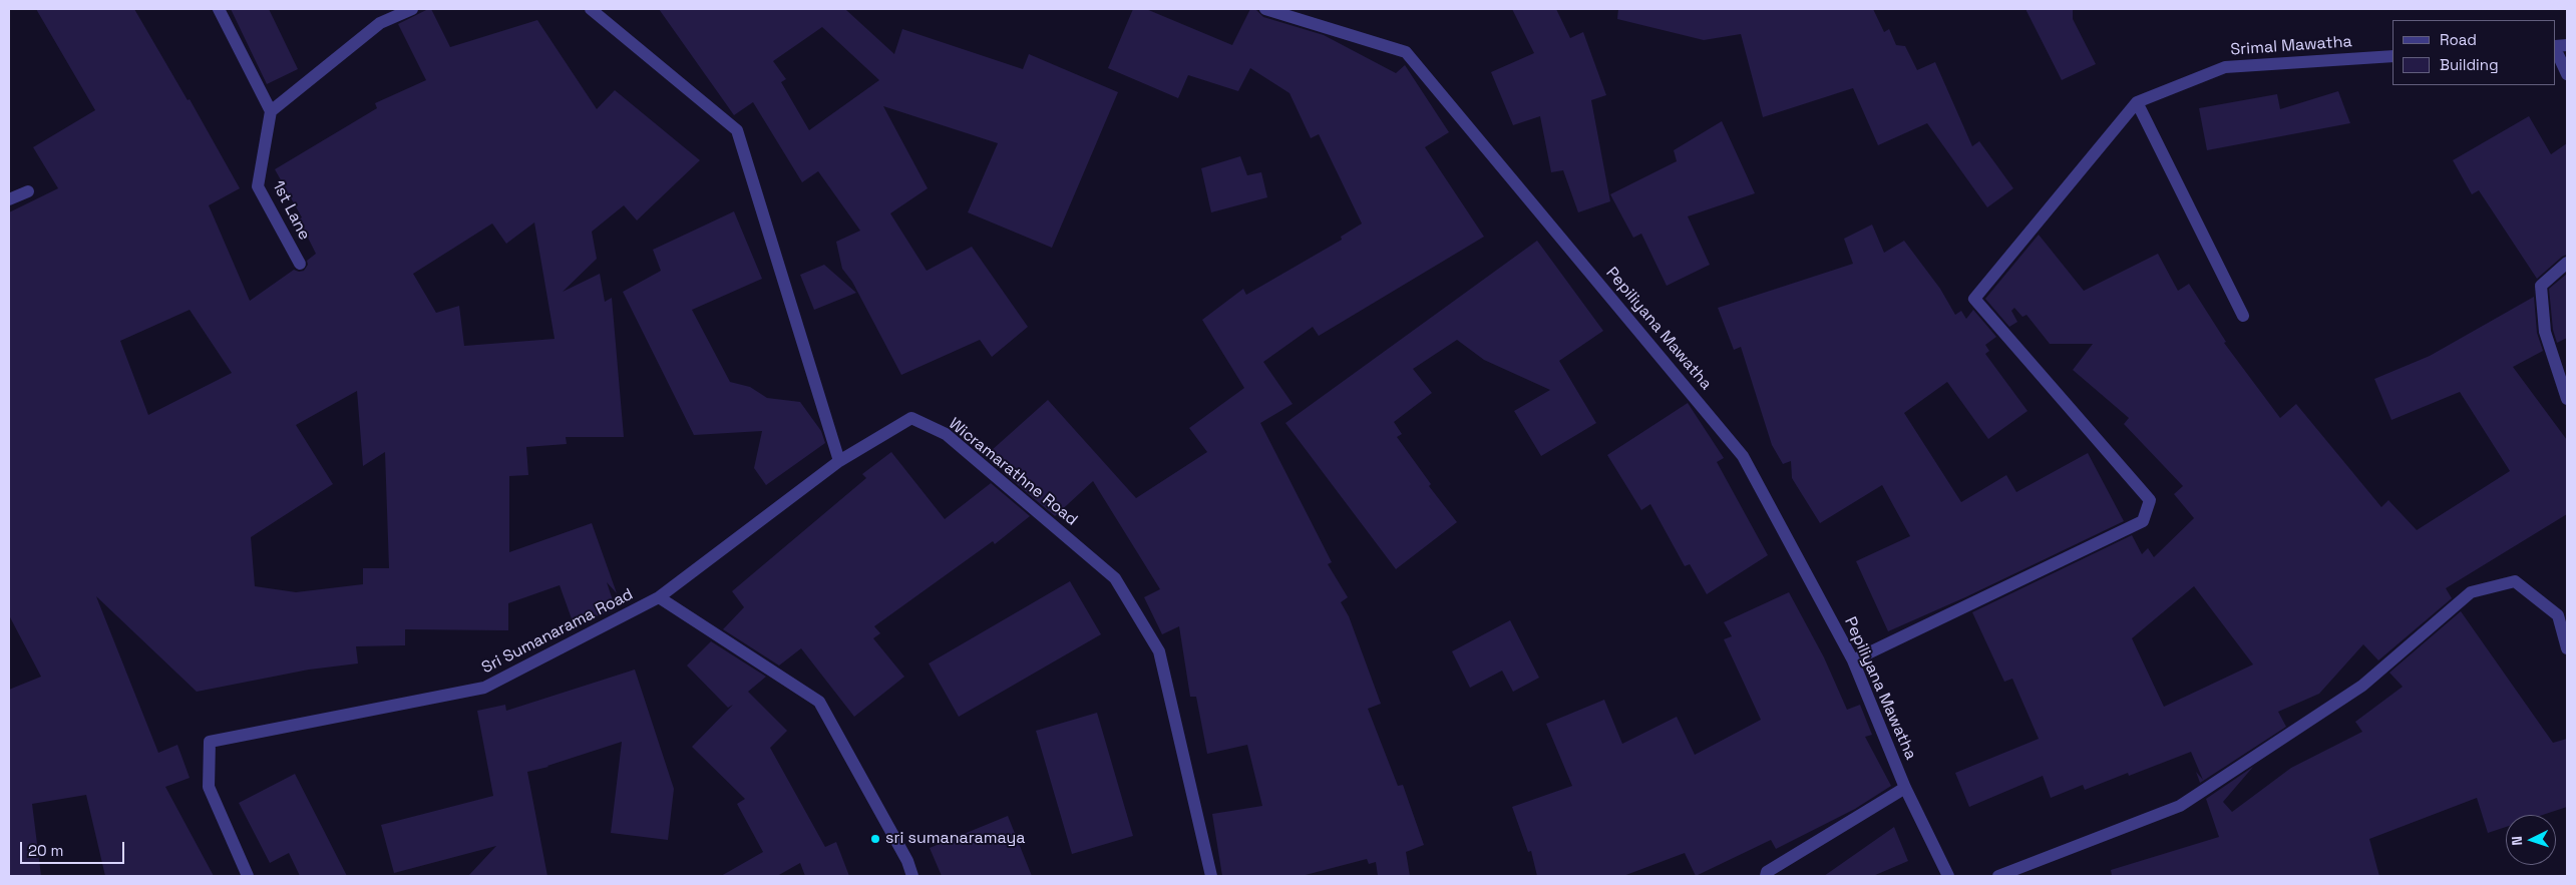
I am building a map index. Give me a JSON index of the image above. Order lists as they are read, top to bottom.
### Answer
{
  "streets": {
    "street": [
      "Srimal Mawatha",
      "1st Lane",
      "Pepiliyana Mawatha",
      "Wicramarathne Road",
      "Sri Sumanarama Road"
    ]
  },
  "crossings": [
    ["Srimal Mawatha", "Pepiliyana Mawatha"],
    ["Wicramarathne Road", "Sri Sumanarama Road"]
  ],
  "places": ["sri sumanaramaya"],
  "legend": ["Road", "Building"],
  "scale_bar": "20 m",
  "north": "left"
}
